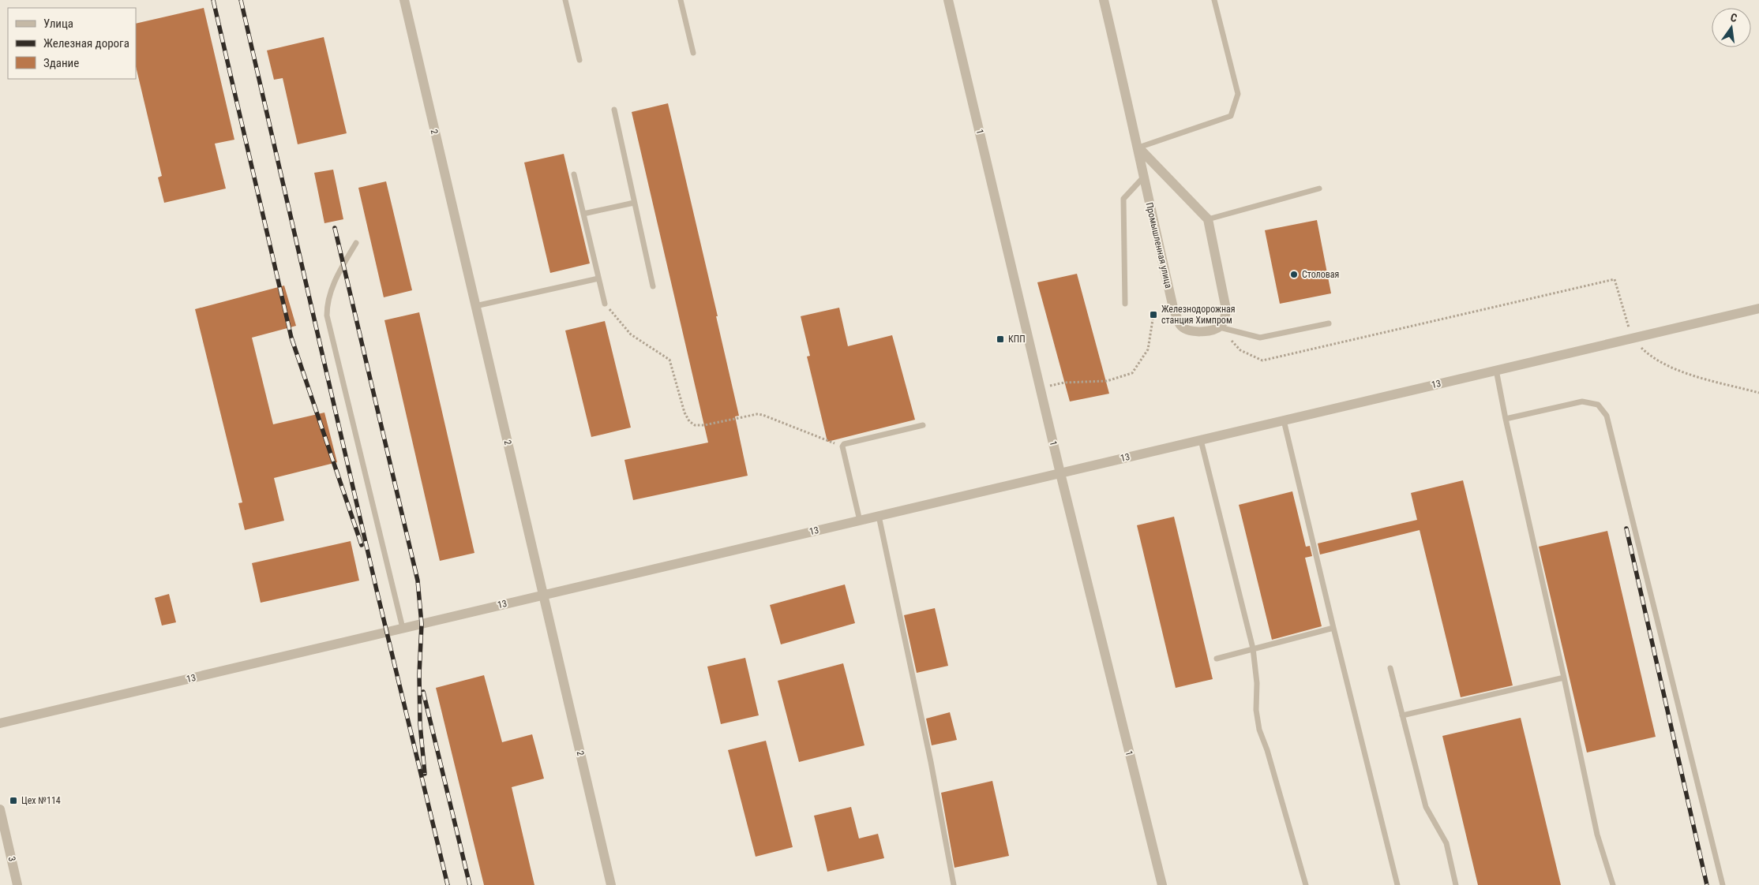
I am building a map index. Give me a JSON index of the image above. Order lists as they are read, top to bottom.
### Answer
{
  "streets": {
    "street": [
      "2",
      "1",
      "Промышленная улица",
      "13",
      "3"
    ]
  },
  "crossings": [
    ["2", "13"],
    ["1", "13"]
  ],
  "places": {
    "other": ["Столовая"],
    "transit": ["Железнодорожная станция Химпром", "КПП", "Цех №114"]
  },
  "legend": ["Улица", "Железная дорога", "Здание"],
  "north": "top"
}
